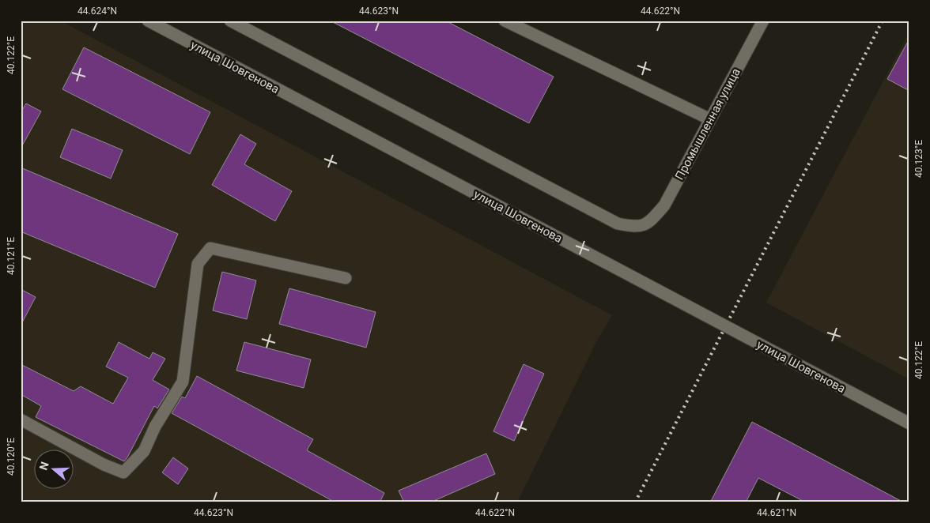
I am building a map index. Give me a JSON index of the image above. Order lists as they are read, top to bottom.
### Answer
{
  "streets": {
    "street": ["улица Шовгенова", "Промышленная улица"]
  },
  "north": "left",
  "coordinates": [
    "44.624°N",
    "44.623°N",
    "44.622°N",
    "40.122°E",
    "40.123°E",
    "40.121°E",
    "40.120°E",
    "44.621°N"
  ]
}
